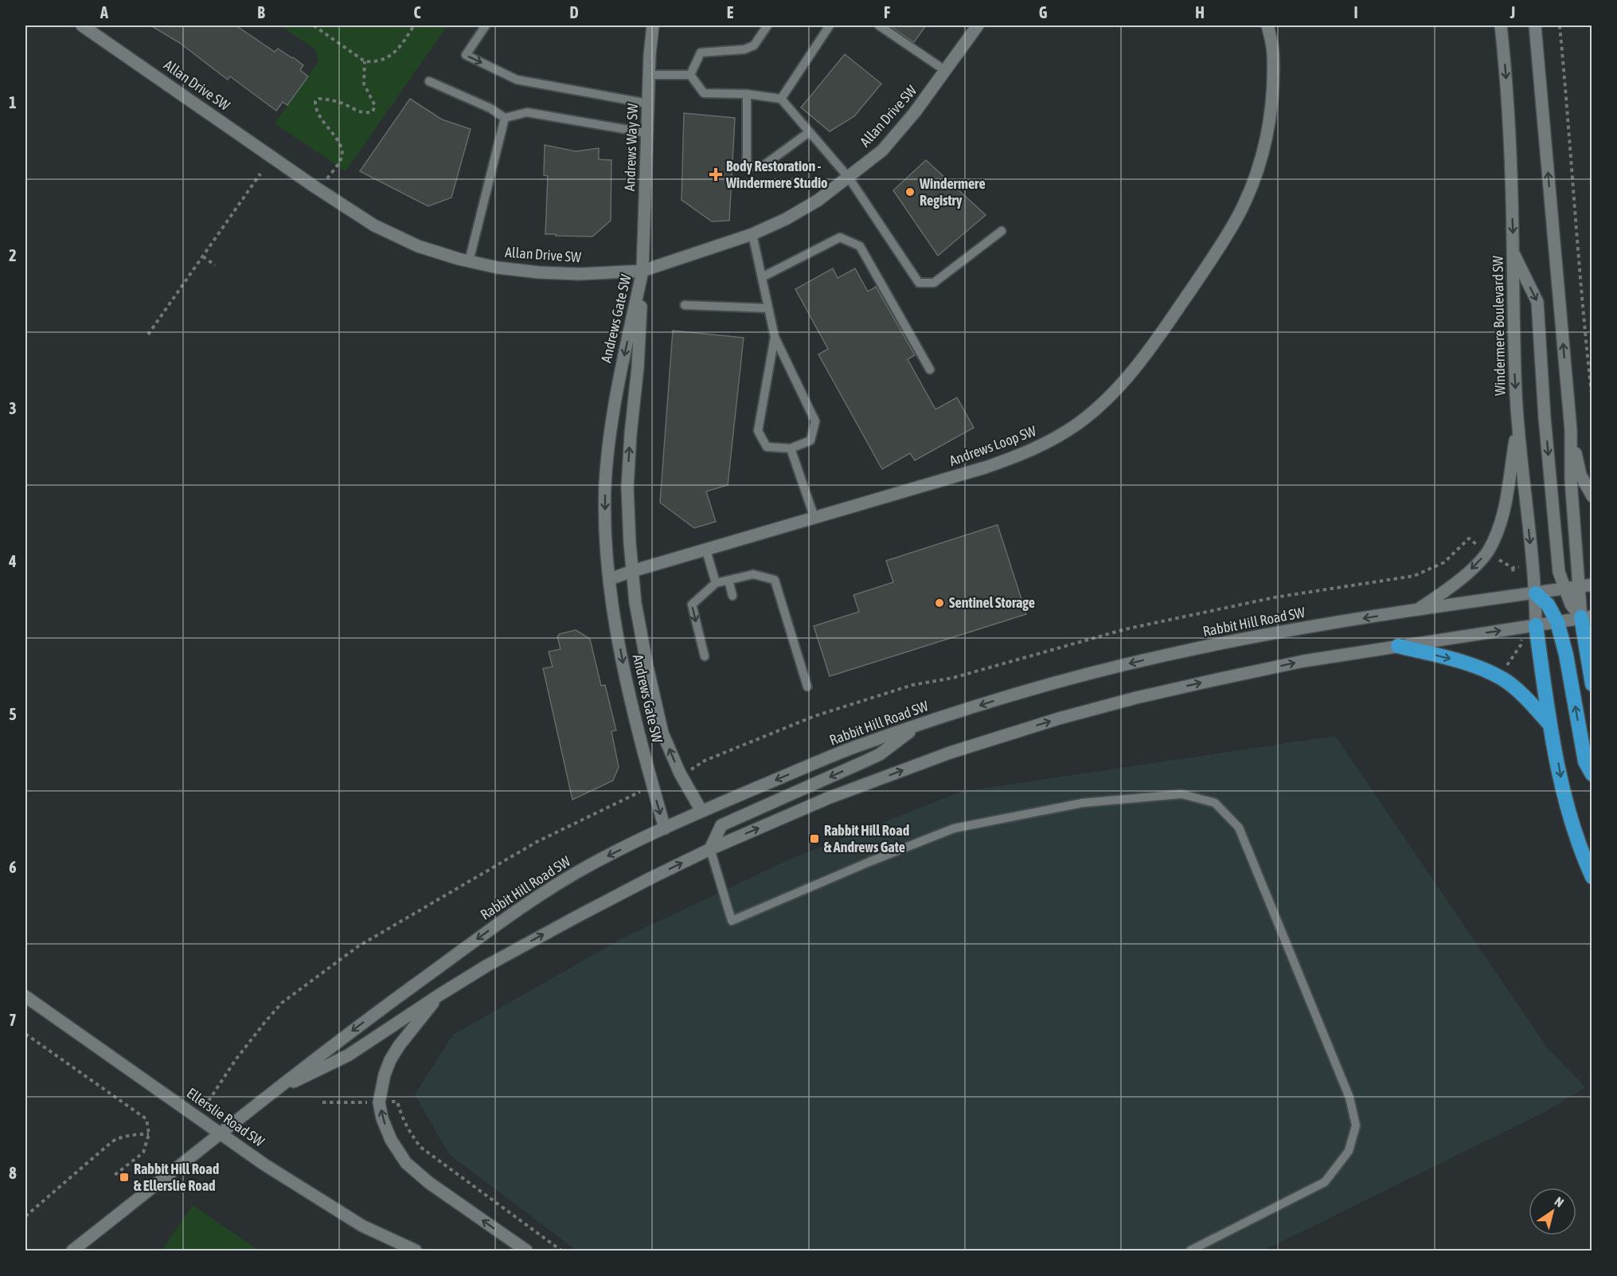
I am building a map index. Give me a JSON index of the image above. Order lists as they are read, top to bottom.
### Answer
{
  "streets": {
    "main road": [
      "Allan Drive SW",
      "Andrews Way SW",
      "Andrews Gate SW",
      "Windermere Boulevard SW",
      "Andrews Loop SW",
      "Rabbit Hill Road SW",
      "Ellerslie Road SW"
    ]
  },
  "crossings": [
    ["Allan Drive SW", "Andrews Way SW"],
    ["Allan Drive SW", "Andrews Gate SW"],
    ["Andrews Way SW", "Andrews Gate SW"],
    ["Andrews Gate SW", "Andrews Loop SW"],
    ["Andrews Gate SW", "Rabbit Hill Road SW"],
    ["Windermere Boulevard SW", "Rabbit Hill Road SW"],
    ["Rabbit Hill Road SW", "Ellerslie Road SW"]
  ],
  "places": {
    "health": ["Body Restoration - Windermere Studio"],
    "other": ["Windermere Registry", "Sentinel Storage"],
    "transit": ["Rabbit Hill Road & Andrews Gate", "Rabbit Hill Road & Ellerslie Road"]
  },
  "north": "top right",
  "grid": {
    "columns": [
      "A",
      "B",
      "C",
      "D",
      "E",
      "F",
      "G",
      "H",
      "I",
      "J"
    ],
    "rows": [
      "1",
      "2",
      "3",
      "4",
      "5",
      "6",
      "7",
      "8"
    ]
  }
}
